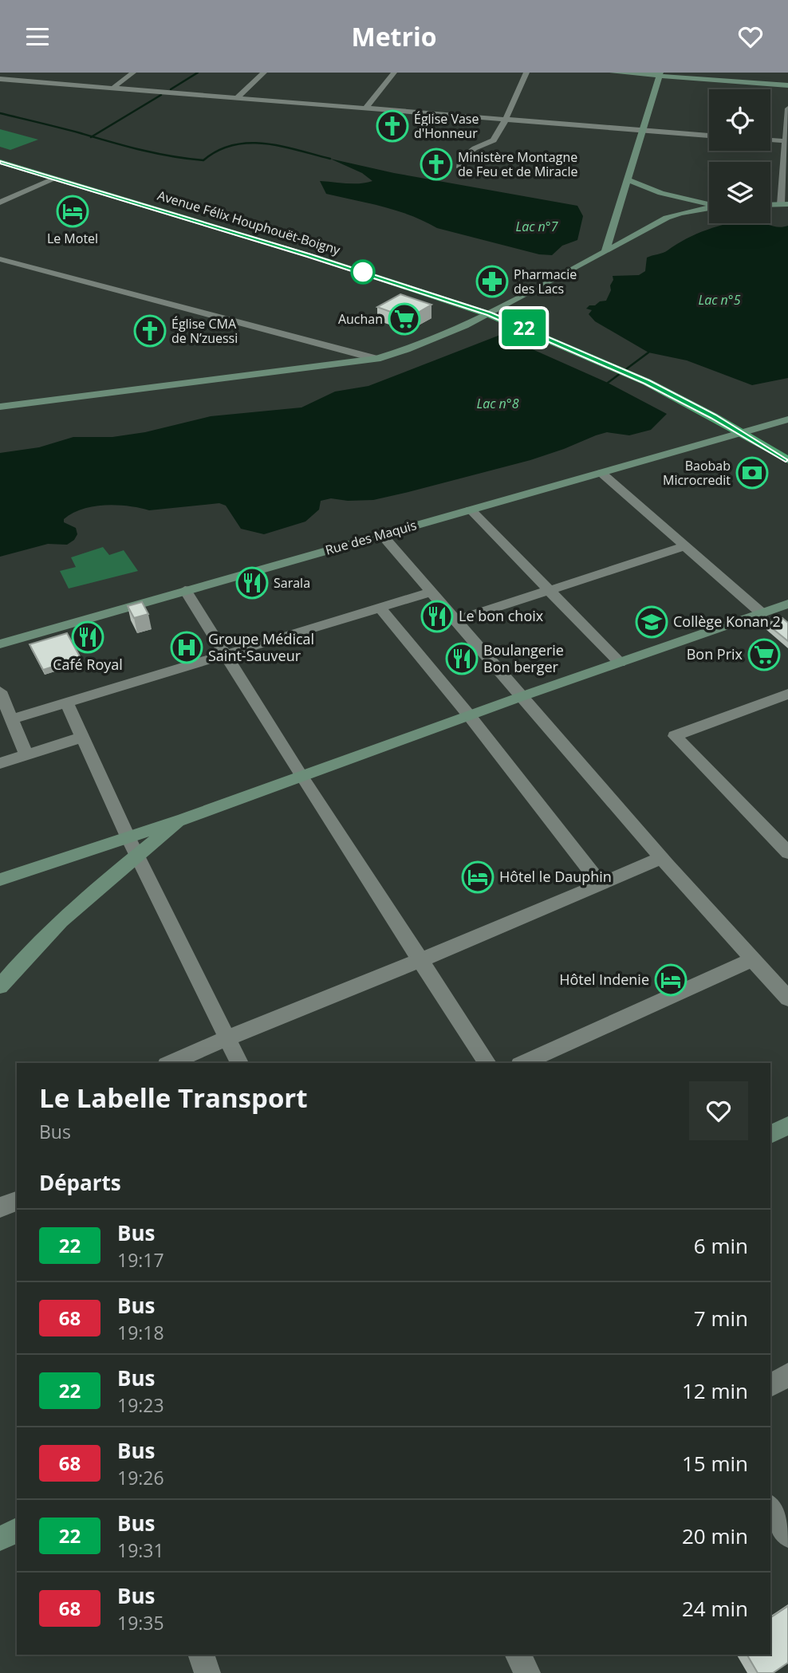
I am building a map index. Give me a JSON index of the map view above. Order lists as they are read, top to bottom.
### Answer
{
  "streets": {
    "highway": ["Avenue Félix Houphouët-Boigny"],
    "street": ["Rue des Maquis"]
  },
  "crossings": [
    ["Avenue Félix Houphouët-Boigny", "Rue des Maquis"]
  ],
  "water": ["Lac n°7", "Lac n°5", "Lac n°8"],
  "places": {
    "church": ["Église Vase d'Honneur", "Ministère Montagne de Feu et de Miracle", "Église CMA de N’zuessi"],
    "hotel": ["Le Motel", "Hôtel le Dauphin", "Hôtel Indenie"],
    "pharmacy": ["Pharmacie des Lacs"],
    "supermarket": ["Auchan", "Bon Prix"],
    "bank": ["Baobab Microcredit"],
    "restaurant": [
      "Sarala",
      "Le bon choix",
      "Café Royal",
      "Boulangerie Bon berger"
    ],
    "school or university": ["Collège Konan 2"],
    "hospital": ["Groupe Médical Saint-Sauveur"]
  },
  "lines": ["bus line 22"],
  "page": {
    "header": "Metrio",
    "on_map": "22",
    "heading": [
      ["Le Labelle Transport", "Bus"],
      "Départs"
    ],
    "list": [
      {
        "mark": "22",
        "name": "Bus",
        "note": "19:17",
        "value": "6 min"
      },
      {
        "mark": "68",
        "name": "Bus",
        "note": "19:18",
        "value": "7 min"
      },
      {
        "mark": "22",
        "name": "Bus",
        "note": "19:23",
        "value": "12 min"
      },
      {
        "mark": "68",
        "name": "Bus",
        "note": "19:26",
        "value": "15 min"
      },
      {
        "mark": "22",
        "name": "Bus",
        "note": "19:31",
        "value": "20 min"
      },
      {
        "mark": "68",
        "name": "Bus",
        "note": "19:35",
        "value": "24 min"
      }
    ]
  }
}
